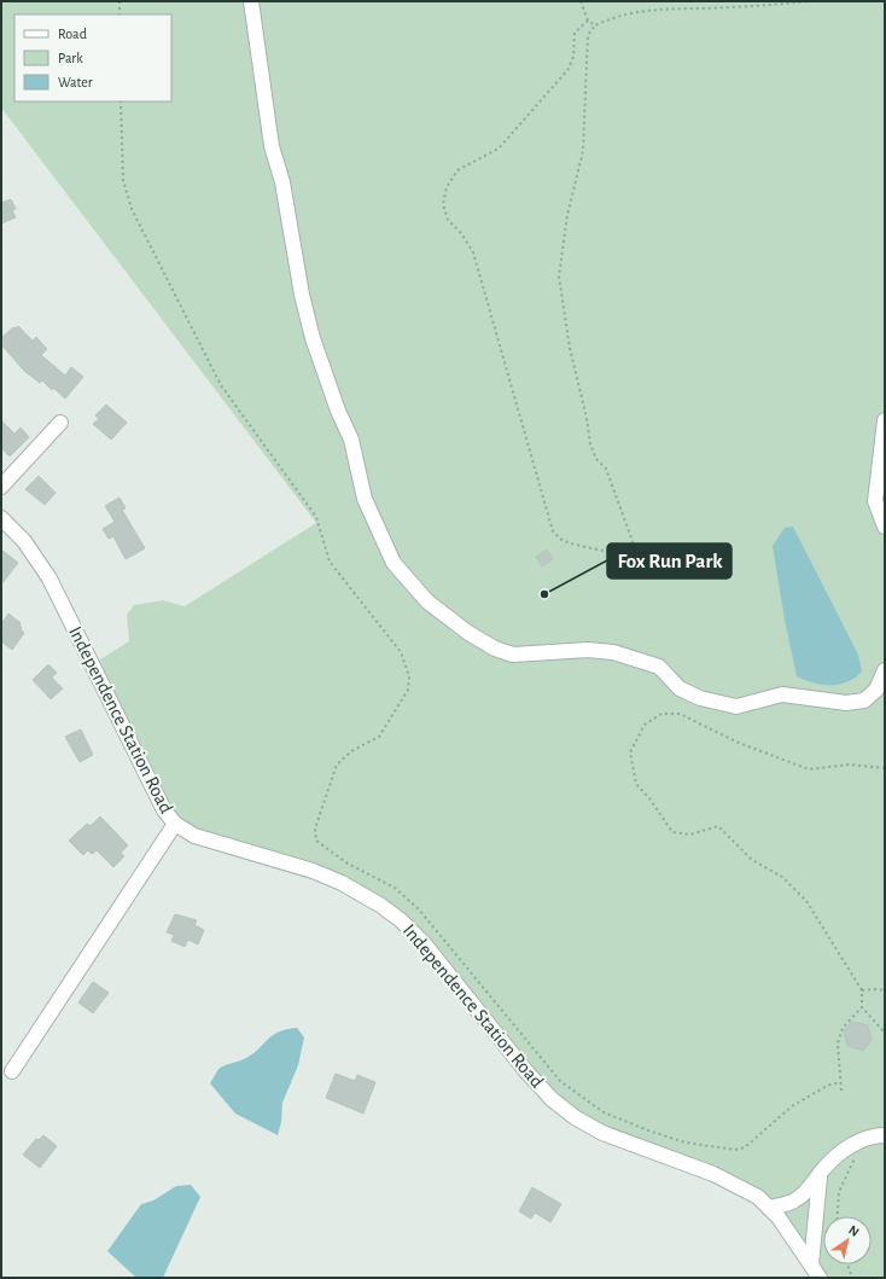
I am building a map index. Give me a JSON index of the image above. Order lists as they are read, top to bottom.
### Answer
{
  "streets": {
    "street": ["Independence Station Road"]
  },
  "places": ["Fox Run Park"],
  "legend": ["Road", "Park", "Water"],
  "north": "top right"
}
